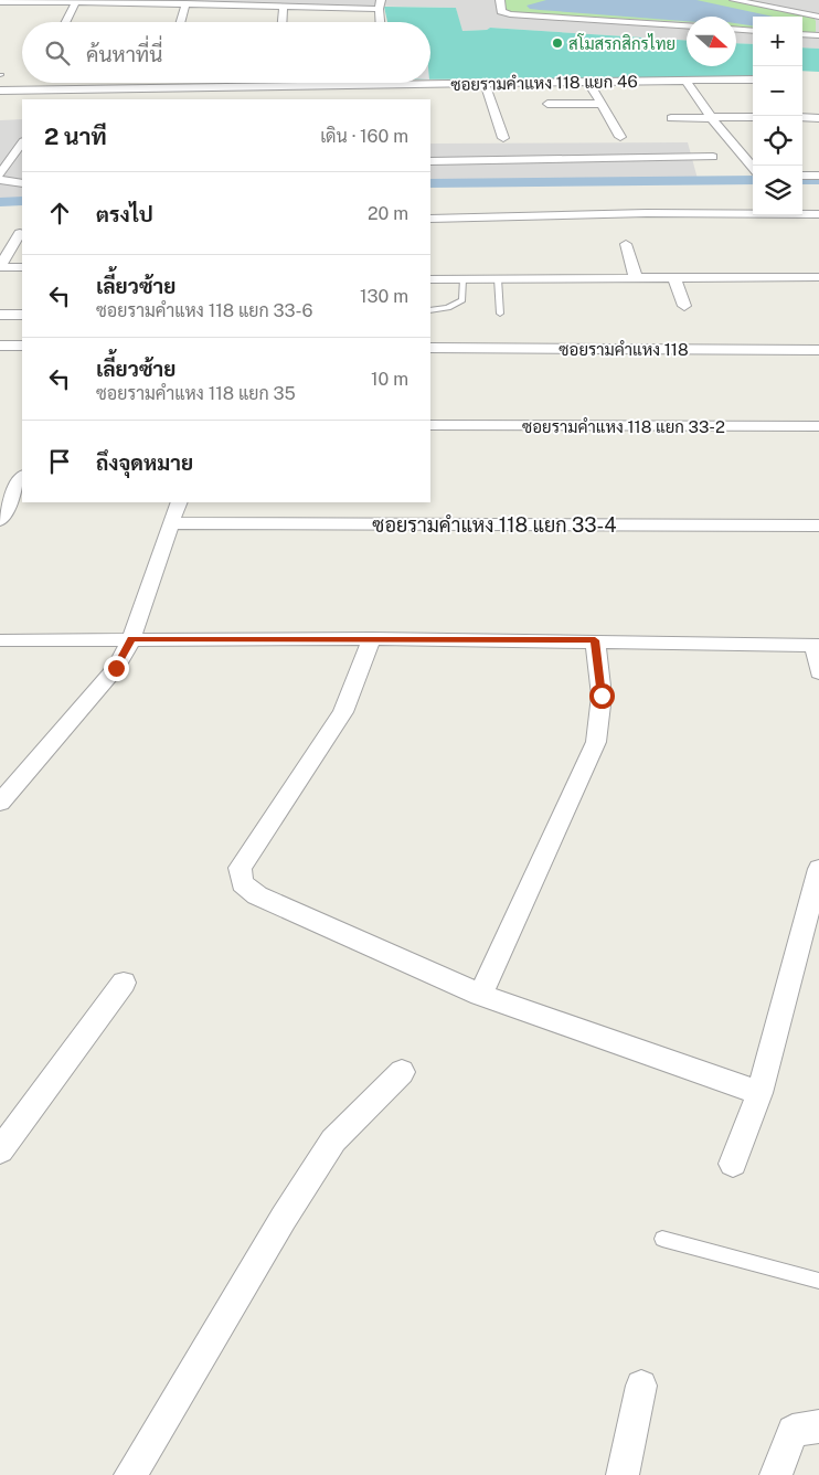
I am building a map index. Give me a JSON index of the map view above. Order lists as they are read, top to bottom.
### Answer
{
  "streets": {
    "street": [
      "ซอยรามคำแหง 118 แยก 46",
      "ซอยรามคำแหง 118",
      "ซอยรามคำแหง 118 แยก 33-2",
      "ซอยรามคำแหง 118 แยก 33-4"
    ]
  },
  "places": ["สโมสรกสิกรไทย"],
  "north": "right",
  "page": {
    "map_buttons": ["+", "−"],
    "search": "ค้นหาที่นี่",
    "heading": ["2 นาที", "เดิน · 160 m"],
    "list": [
      ["ตรงไป", "20 m"],
      ["เลี้ยวซ้าย", "ซอยรามคำแหง 118 แยก 33-6", "130 m"],
      ["เลี้ยวซ้าย", "ซอยรามคำแหง 118 แยก 35", "10 m"],
      "ถึงจุดหมาย"
    ]
  }
}
